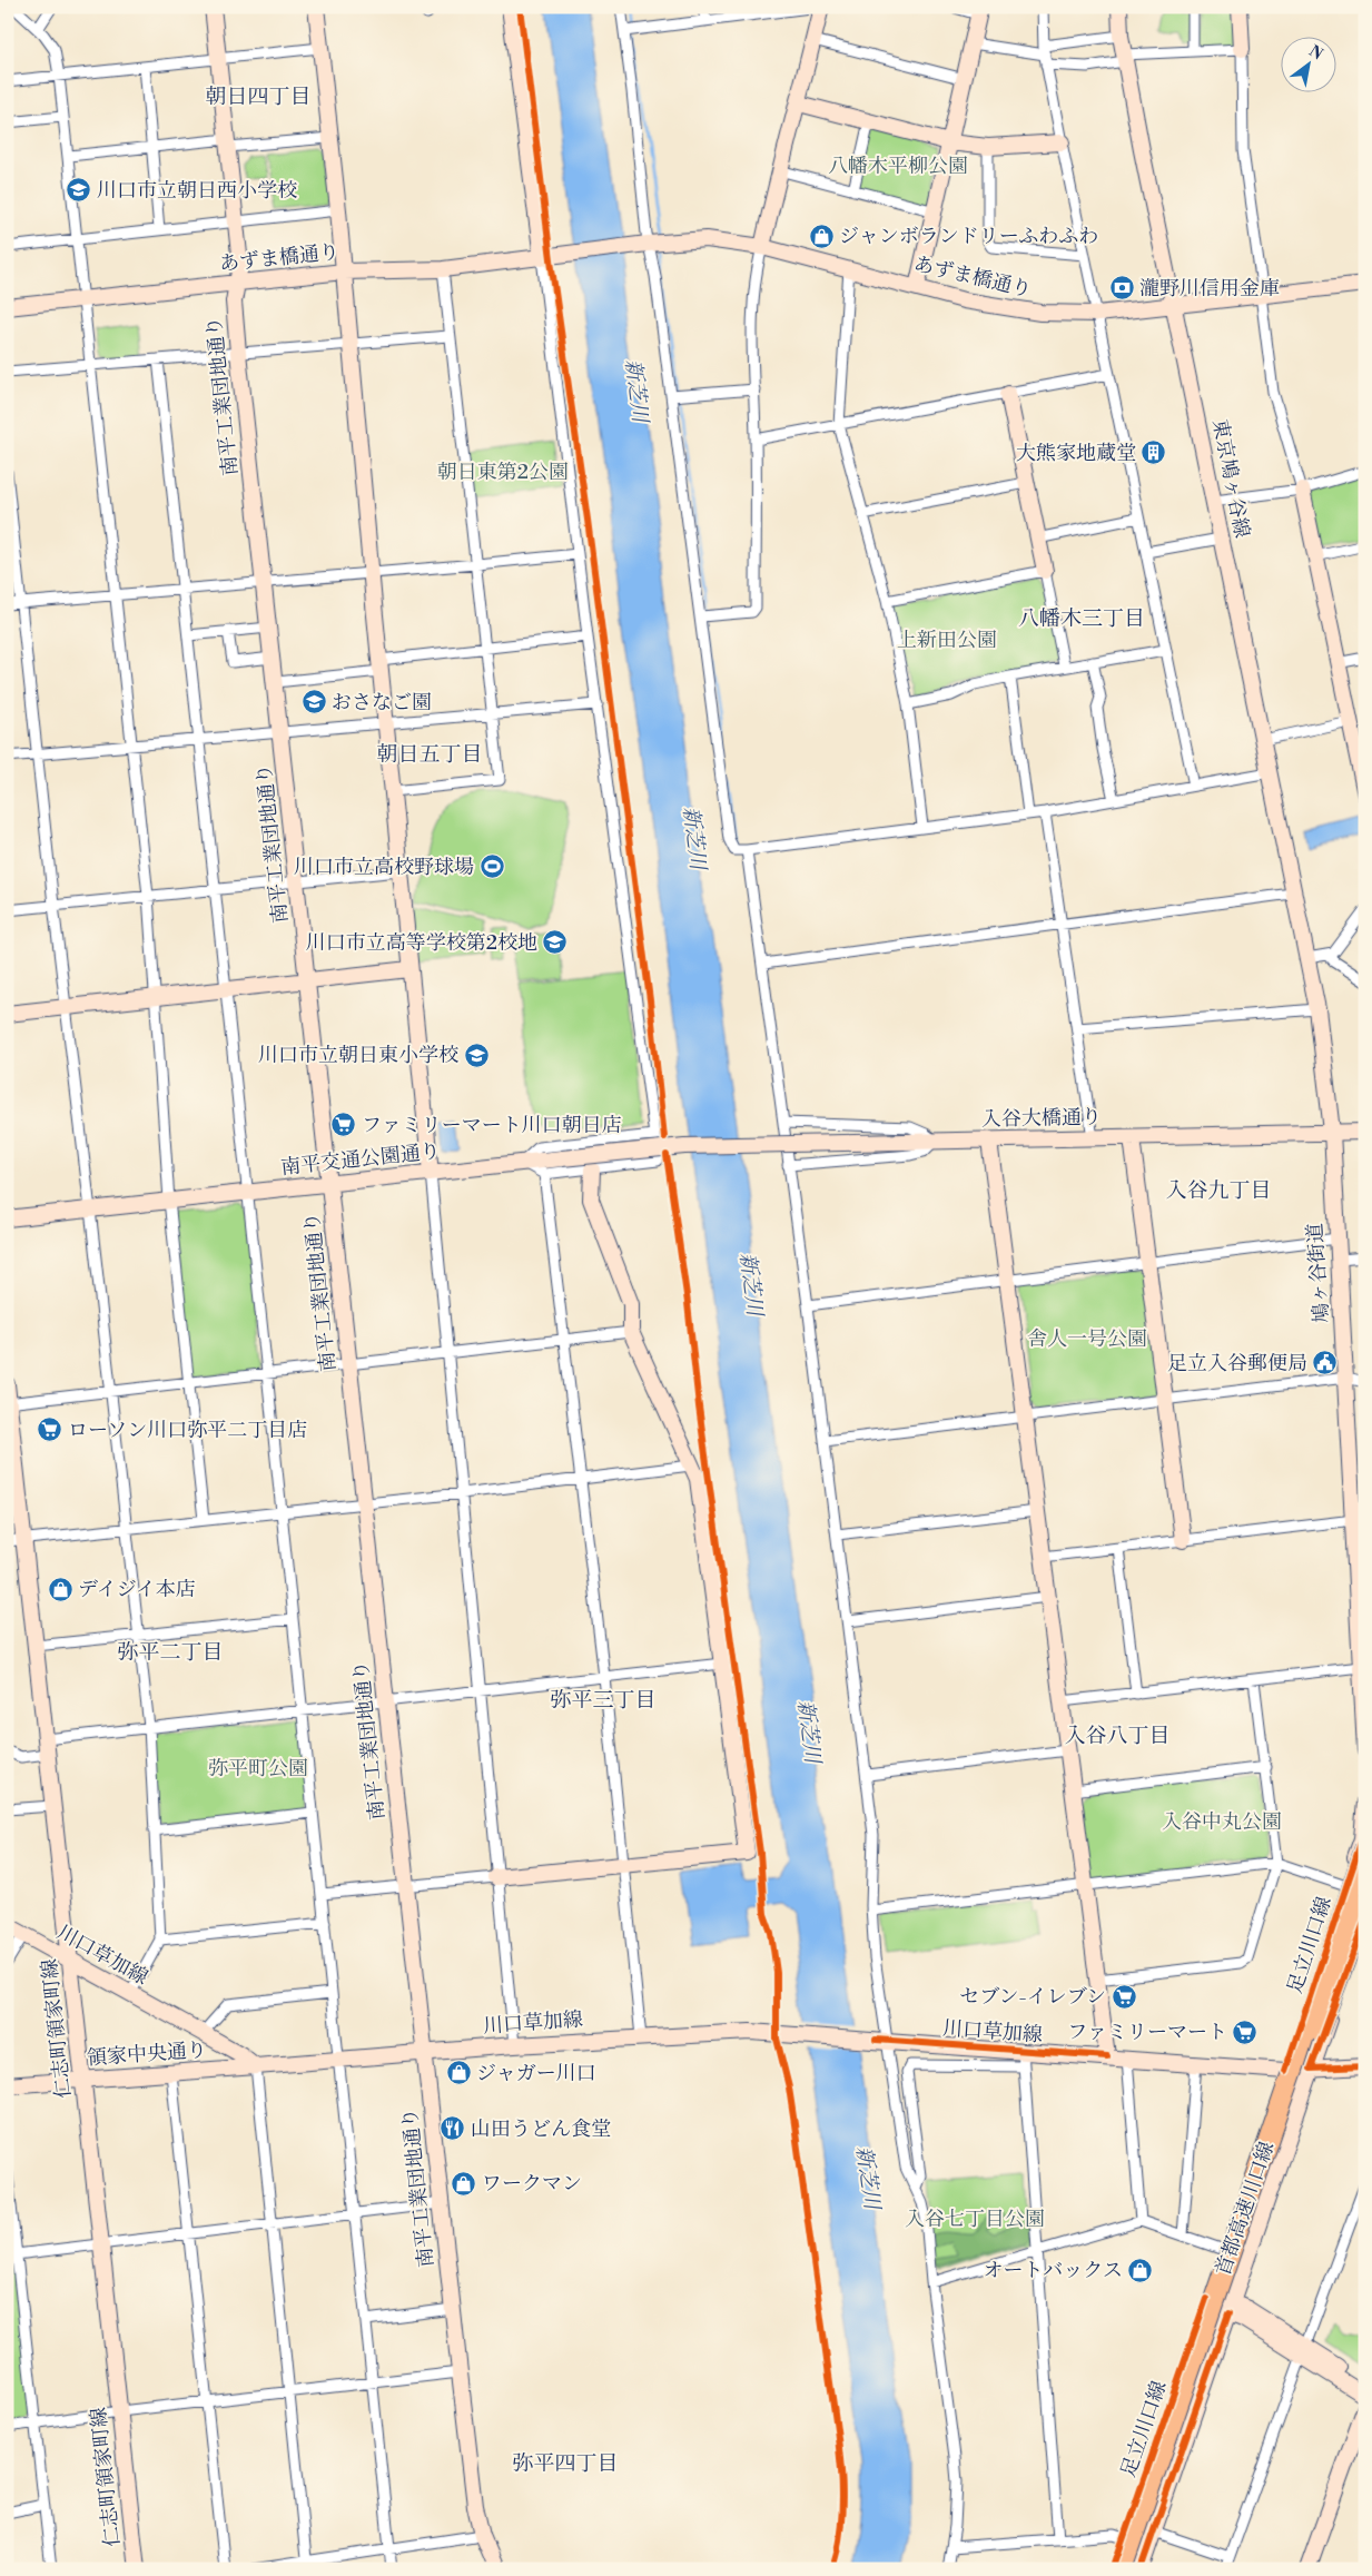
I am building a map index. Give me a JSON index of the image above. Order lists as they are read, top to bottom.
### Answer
{
  "streets": {
    "highway": ["首都高速川口線"],
    "street": [
      "あずま橋通り",
      "南平工業団地通り",
      "東京鳩ヶ谷線",
      "入谷大橋通り",
      "南平交通公園通り",
      "鳩ヶ谷街道",
      "足立川口線",
      "川口草加線",
      "仁志町領家町線",
      "領家中央通り"
    ]
  },
  "crossings": [
    ["あずま橋通り", "南平工業団地通り"],
    ["あずま橋通り", "東京鳩ヶ谷線"],
    ["南平工業団地通り", "南平交通公園通り"],
    ["南平工業団地通り", "川口草加線"],
    ["東京鳩ヶ谷線", "鳩ヶ谷街道"],
    ["入谷大橋通り", "南平交通公園通り"],
    ["入谷大橋通り", "鳩ヶ谷街道"],
    ["足立川口線", "川口草加線"],
    ["足立川口線", "首都高速川口線"],
    ["川口草加線", "仁志町領家町線"],
    ["川口草加線", "領家中央通り"],
    ["仁志町領家町線", "領家中央通り"]
  ],
  "districts": [
    "朝日四丁目",
    "八幡木三丁目",
    "朝日五丁目",
    "入谷九丁目",
    "弥平二丁目",
    "弥平三丁目",
    "入谷八丁目",
    "弥平四丁目"
  ],
  "water": ["新芝川"],
  "parks": [
    "八幡木平柳公園",
    "朝日東第2公園",
    "上新田公園",
    "舎人一号公園",
    "弥平町公園",
    "入谷中丸公園",
    "入谷七丁目公園"
  ],
  "places": {
    "school or university": [
      "川口市立朝日西小学校",
      "おさなご園",
      "川口市立高等学校第2校地",
      "川口市立朝日東小学校"
    ],
    "shop": [
      "ジャンボランドリーふわふわ",
      "デイジイ本店",
      "ジャガー川口",
      "ワークマン",
      "オートバックス"
    ],
    "bank": ["瀧野川信用金庫"],
    "building": ["大熊家地蔵堂"],
    "sports": ["川口市立高校野球場"],
    "supermarket": [
      "ファミリーマート川口朝日店",
      "ローソン川口弥平二丁目店",
      "セブン-イレブン",
      "ファミリーマート"
    ],
    "public building": ["足立入谷郵便局"],
    "restaurant": ["山田うどん食堂"]
  },
  "north": "top right"
}
